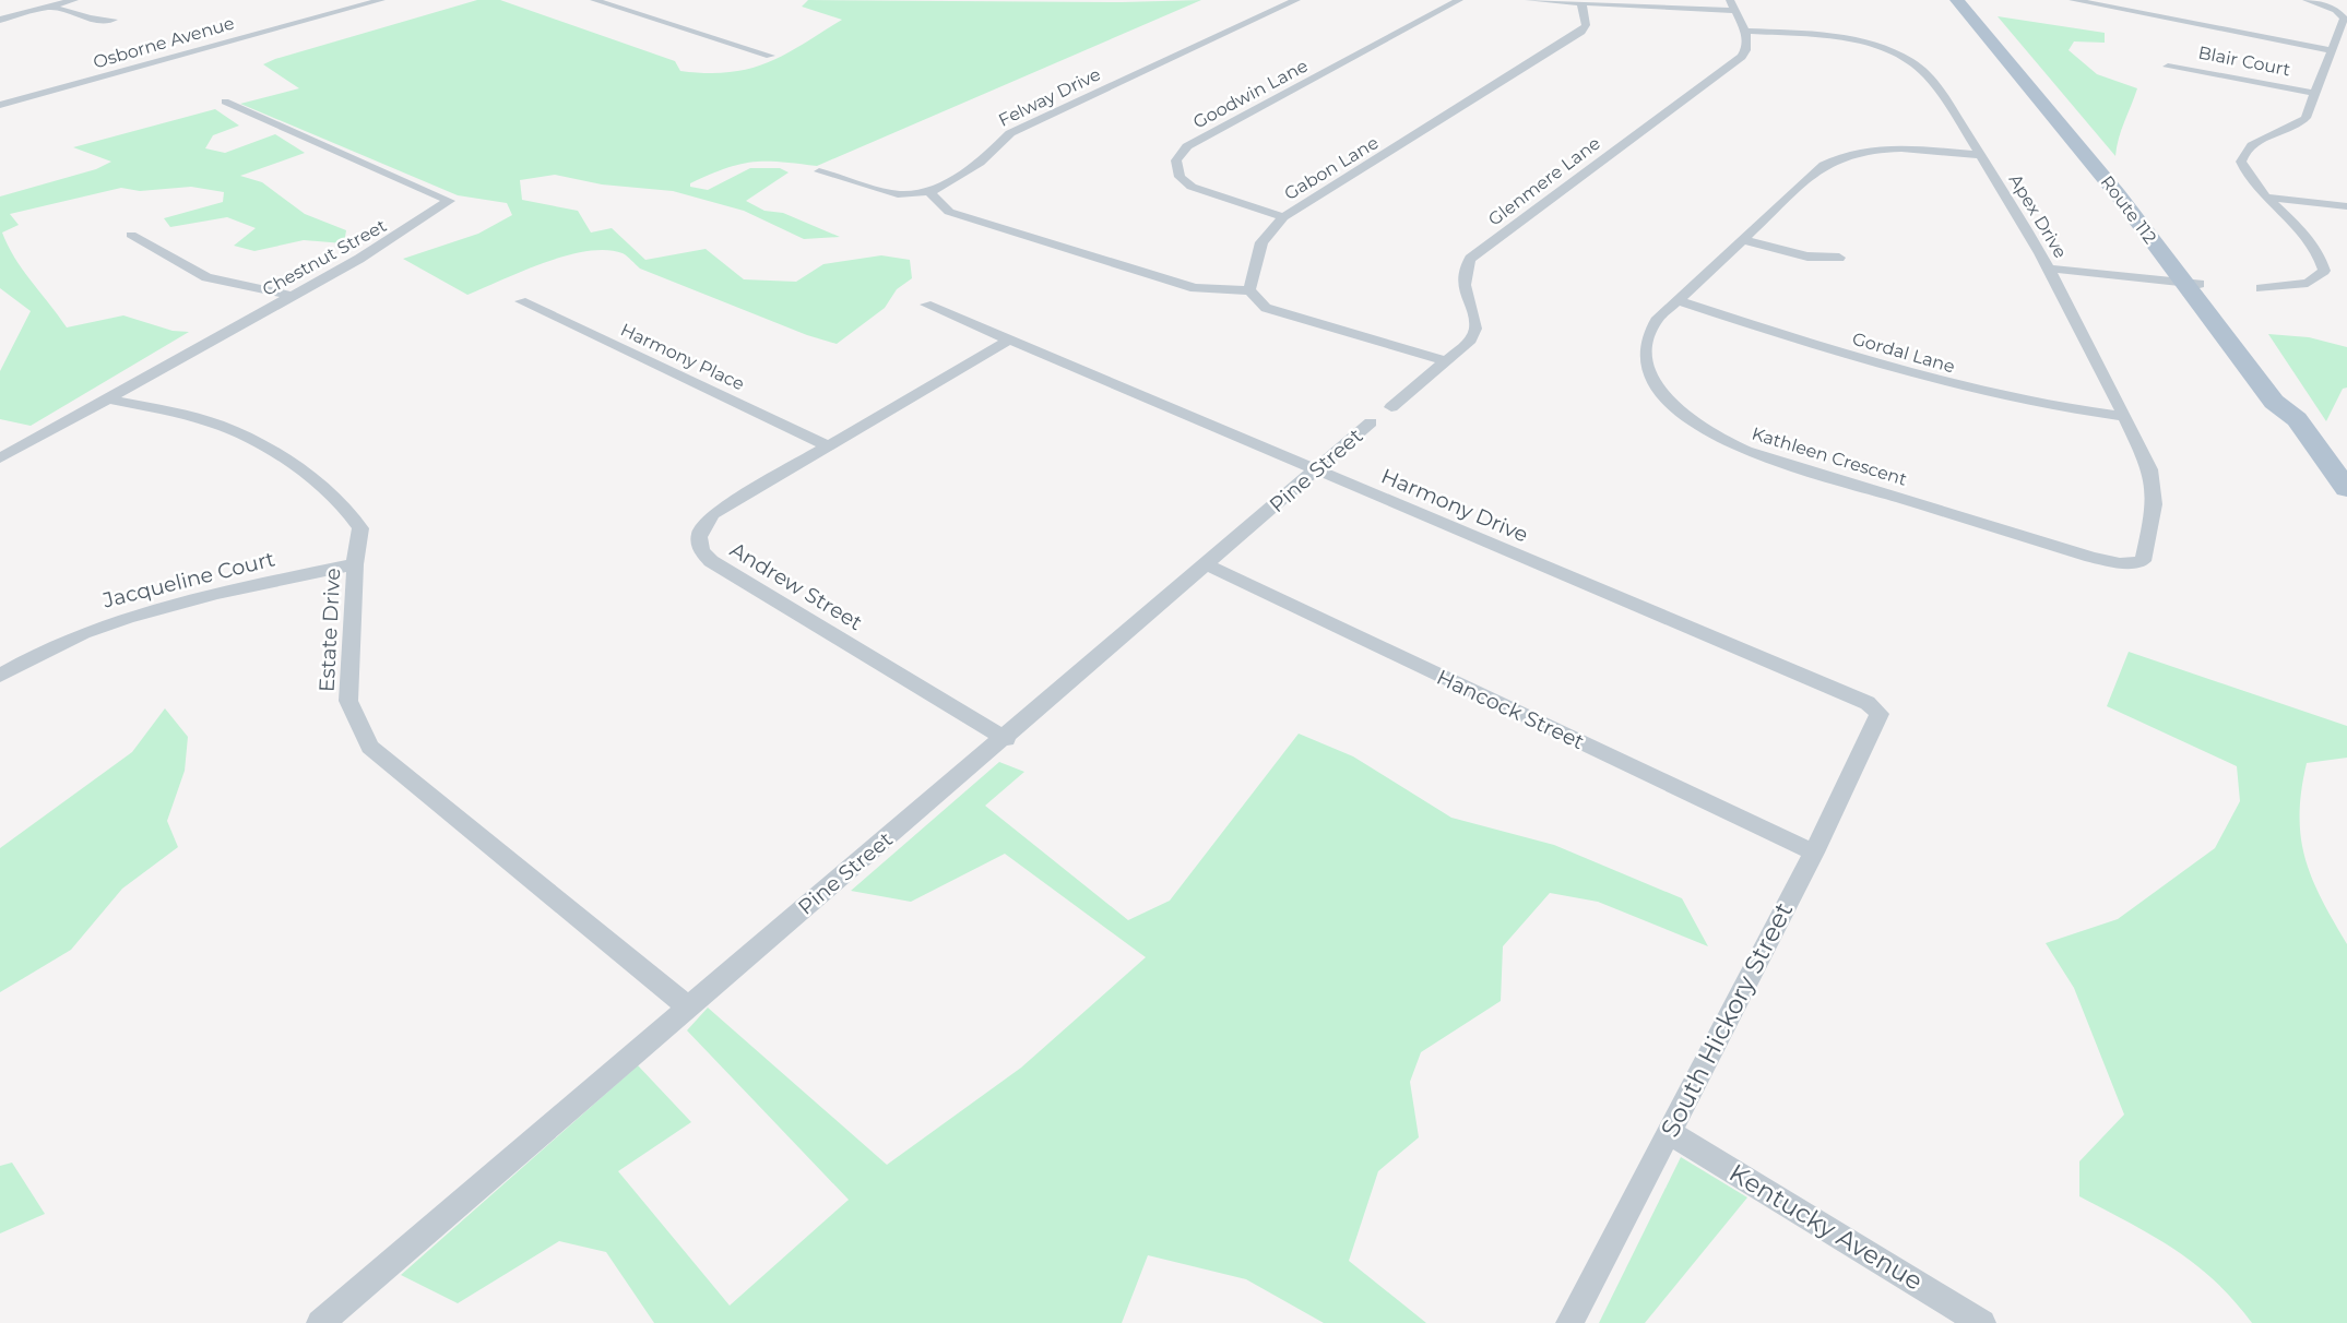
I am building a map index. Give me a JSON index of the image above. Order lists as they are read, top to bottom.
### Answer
{
  "streets": {
    "main road": ["Route 112"],
    "street": [
      "Osborne Avenue",
      "Blair Court",
      "Goodwin Lane",
      "Felway Drive",
      "Gabon Lane",
      "Glenmere Lane",
      "Apex Drive",
      "Chestnut Street",
      "Gordal Lane",
      "Harmony Place",
      "Kathleen Crescent",
      "Pine Street",
      "Harmony Drive",
      "Jacqueline Court",
      "Andrew Street",
      "Estate Drive",
      "Hancock Street",
      "South Hickory Street",
      "Kentucky Avenue"
    ]
  },
  "crossings": [
    ["Goodwin Lane", "Gabon Lane"],
    ["Glenmere Lane", "Apex Drive"],
    ["Apex Drive", "Gordal Lane"],
    ["Apex Drive", "Kathleen Crescent"],
    ["Chestnut Street", "Estate Drive"],
    ["Gordal Lane", "Kathleen Crescent"],
    ["Harmony Place", "Andrew Street"],
    ["Pine Street", "Harmony Drive"],
    ["Pine Street", "Andrew Street"],
    ["Pine Street", "Estate Drive"],
    ["Pine Street", "Hancock Street"],
    ["Harmony Drive", "Andrew Street"],
    ["Harmony Drive", "South Hickory Street"],
    ["Jacqueline Court", "Estate Drive"],
    ["Hancock Street", "South Hickory Street"],
    ["South Hickory Street", "Kentucky Avenue"]
  ]
}
